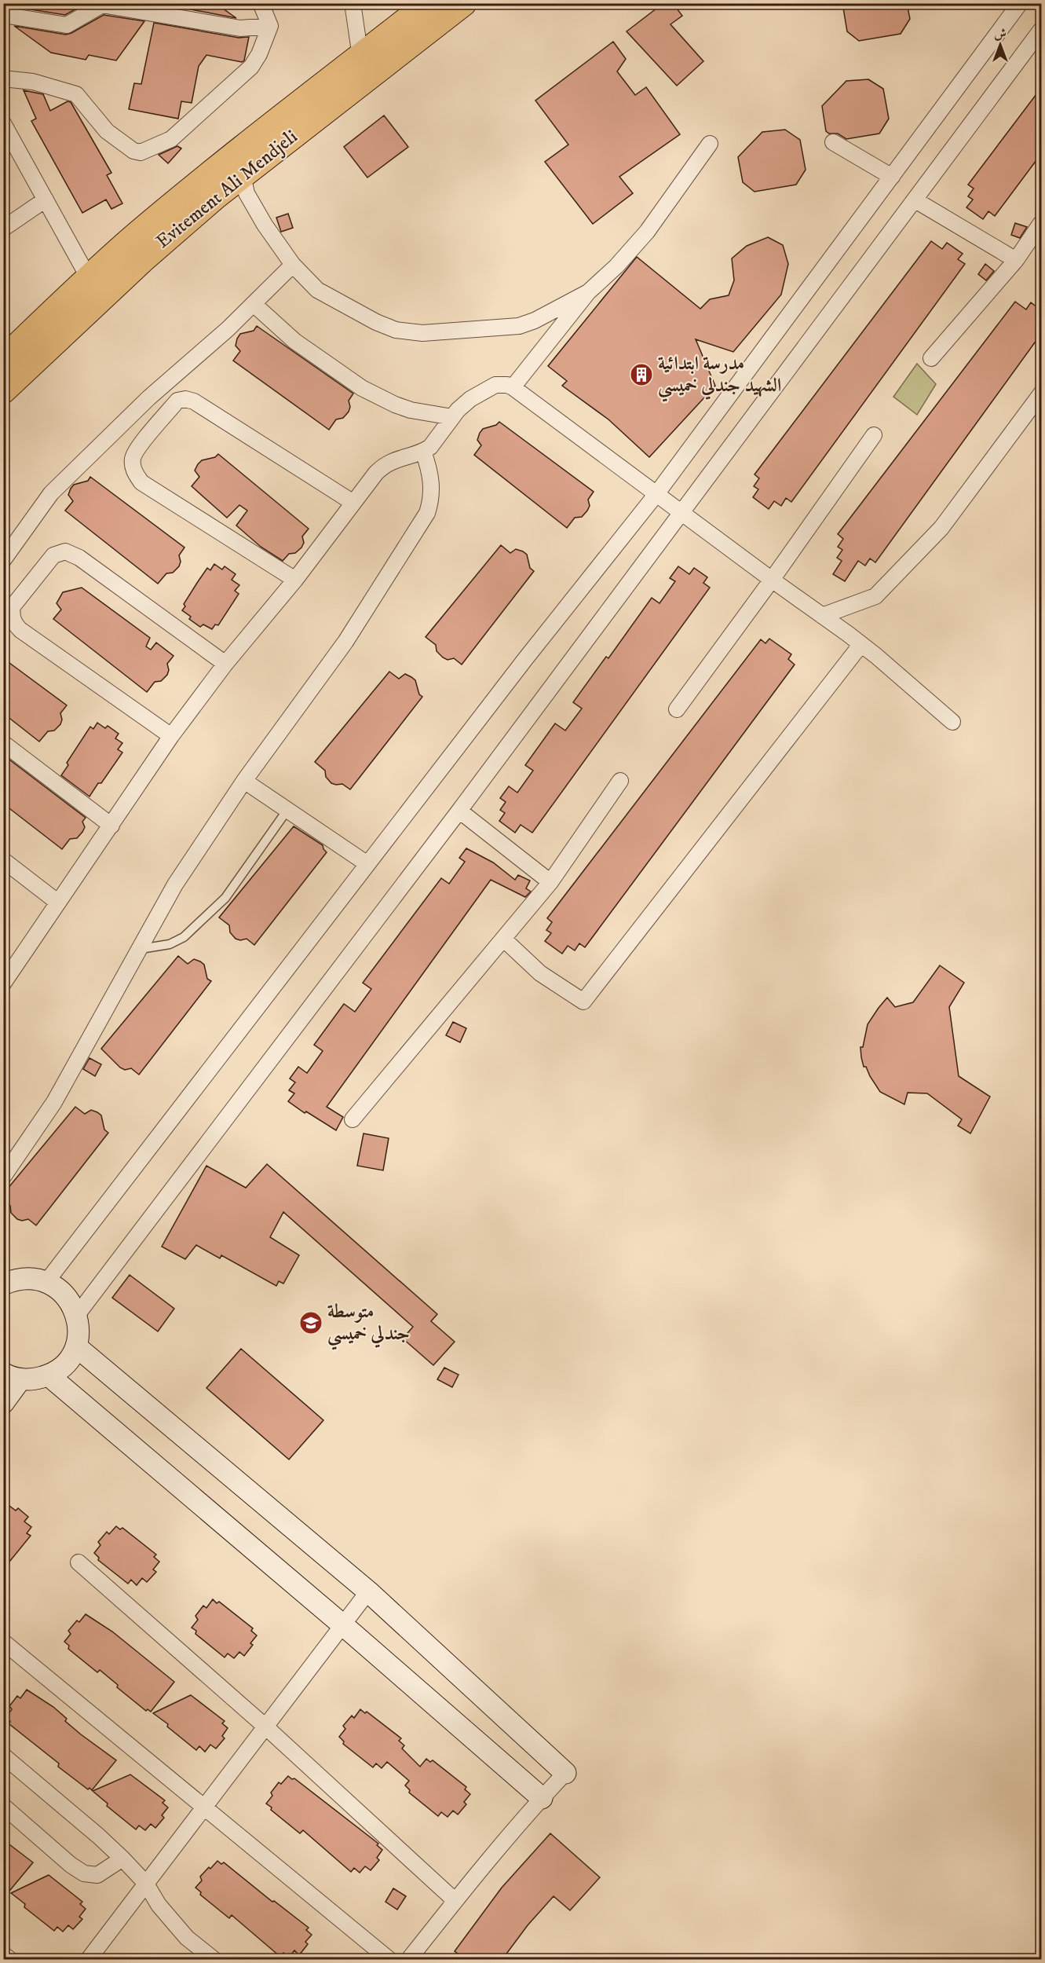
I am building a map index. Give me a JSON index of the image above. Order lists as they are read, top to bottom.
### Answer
{
  "streets": {
    "highway": ["Evitement Ali Mendjeli"]
  },
  "places": {
    "building": ["مدرسة ابتدائية الشهيد جندلي خميسي"],
    "school or university": ["متوسطة جندلي خميسي"]
  },
  "north": "top"
}
